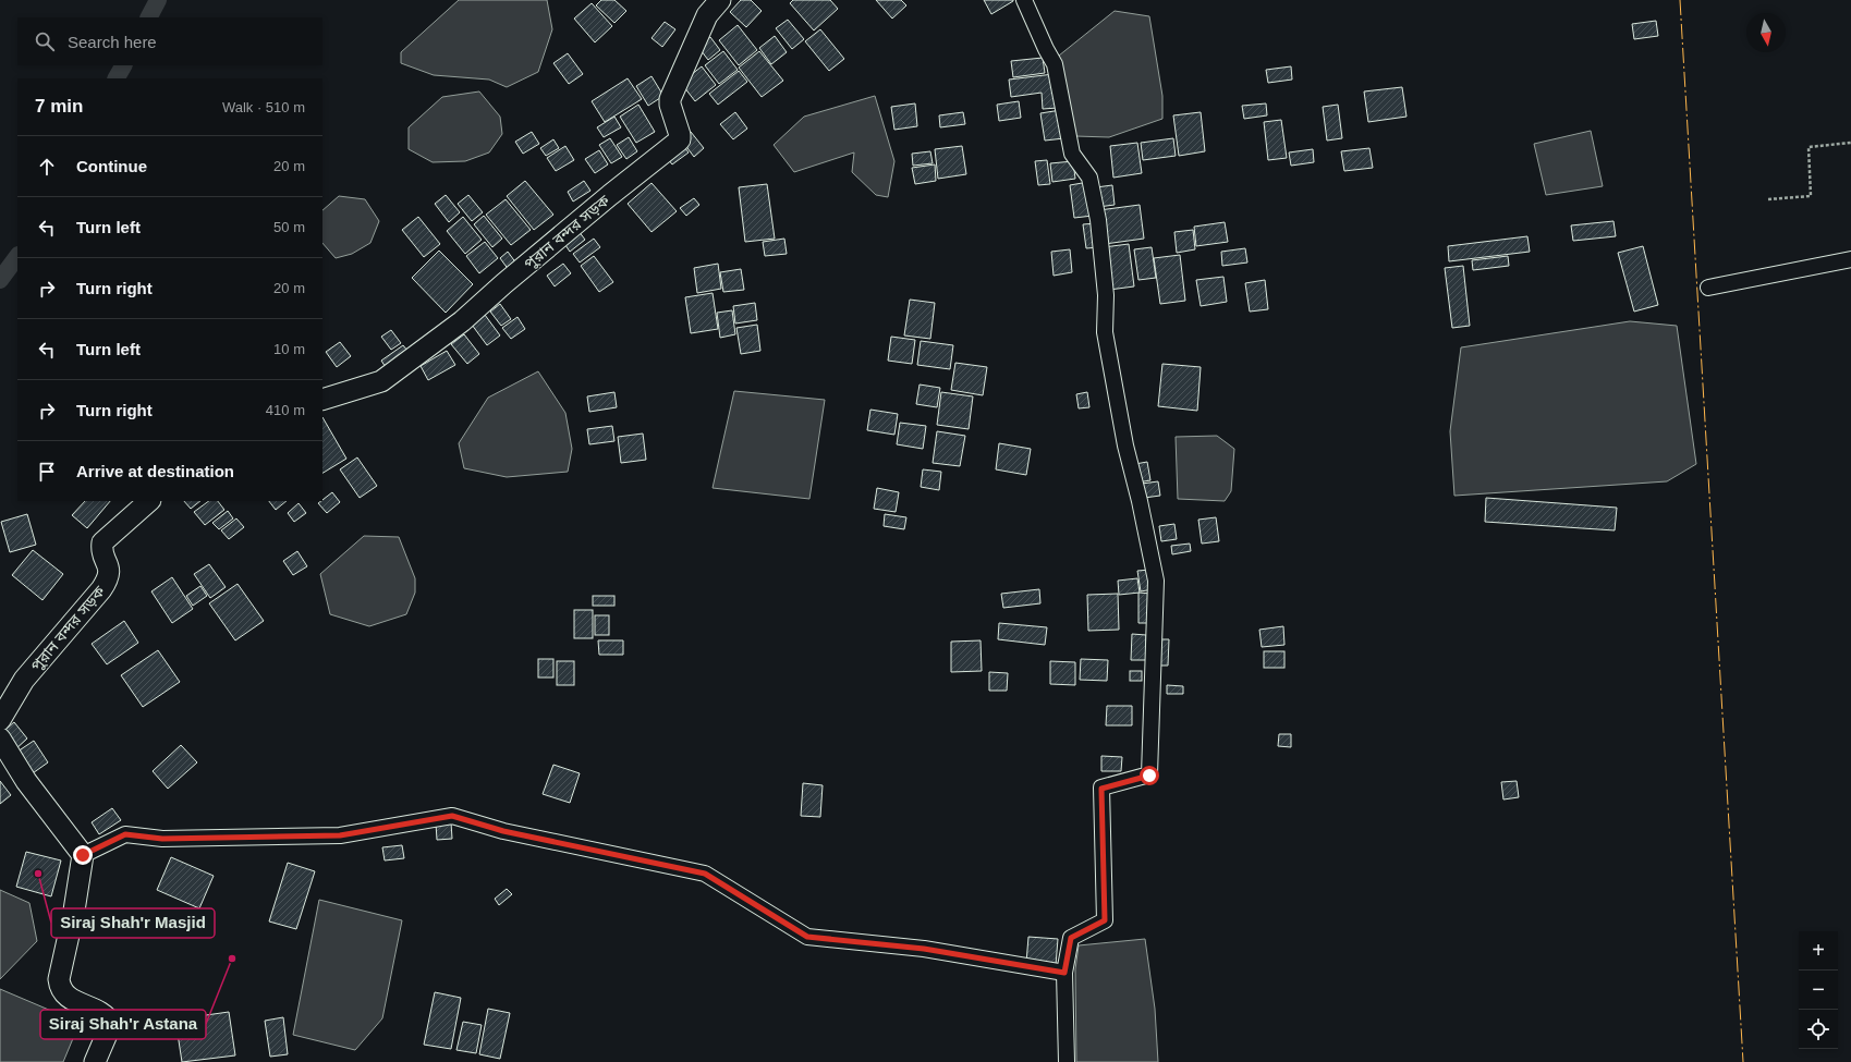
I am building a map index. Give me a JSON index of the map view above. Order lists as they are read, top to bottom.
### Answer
{
  "streets": {
    "street": ["পুরান বন্দর সড়ক"]
  },
  "places": ["Siraj Shah'r Masjid", "Siraj Shah'r Astana"],
  "north": "bottom",
  "page": {
    "search": "Search here",
    "heading": ["7 min", "Walk · 510 m"],
    "list": [
      ["Continue", "20 m"],
      ["Turn left", "50 m"],
      ["Turn right", "20 m"],
      ["Turn left", "10 m"],
      ["Turn right", "410 m"],
      "Arrive at destination"
    ],
    "map_buttons": ["+", "−"]
  }
}
